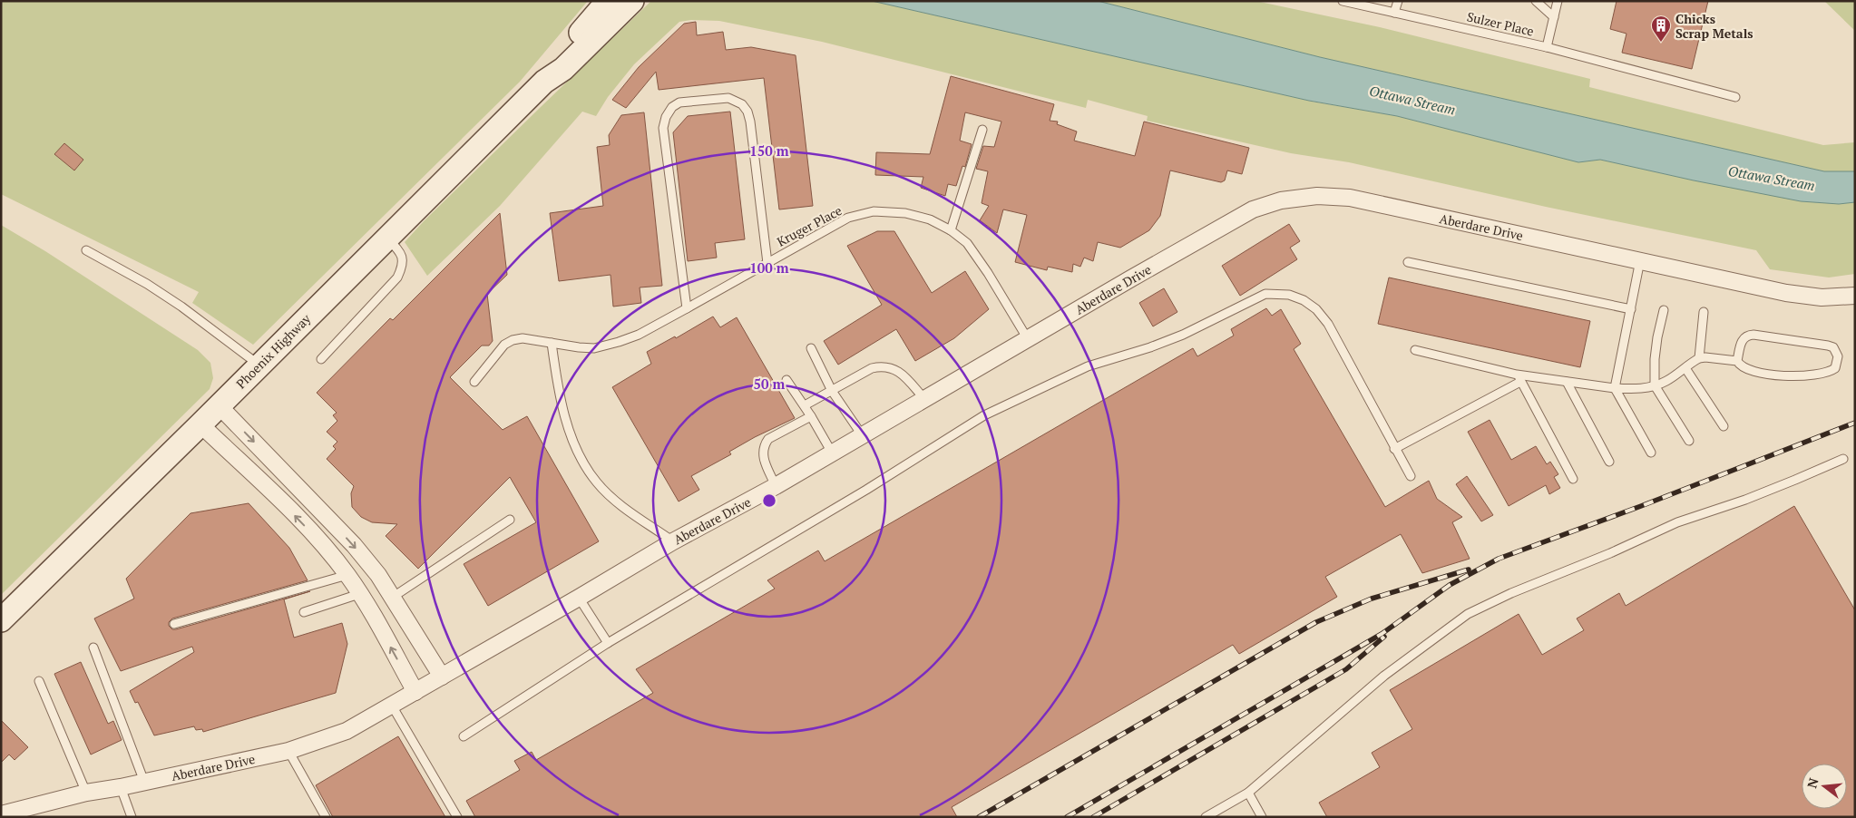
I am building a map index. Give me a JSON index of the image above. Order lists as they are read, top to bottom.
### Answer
{
  "streets": {
    "main road": ["Phoenix Highway"],
    "street": ["Aberdare Drive"],
    "lane": ["Sulzer Place", "Kruger Place"]
  },
  "crossings": [
    ["Kruger Place", "Aberdare Drive"]
  ],
  "water": ["Ottawa Stream"],
  "places": {
    "building": ["Chicks Scrap Metals"]
  },
  "north": "left",
  "rings": ["150 m", "100 m", "50 m"]
}
